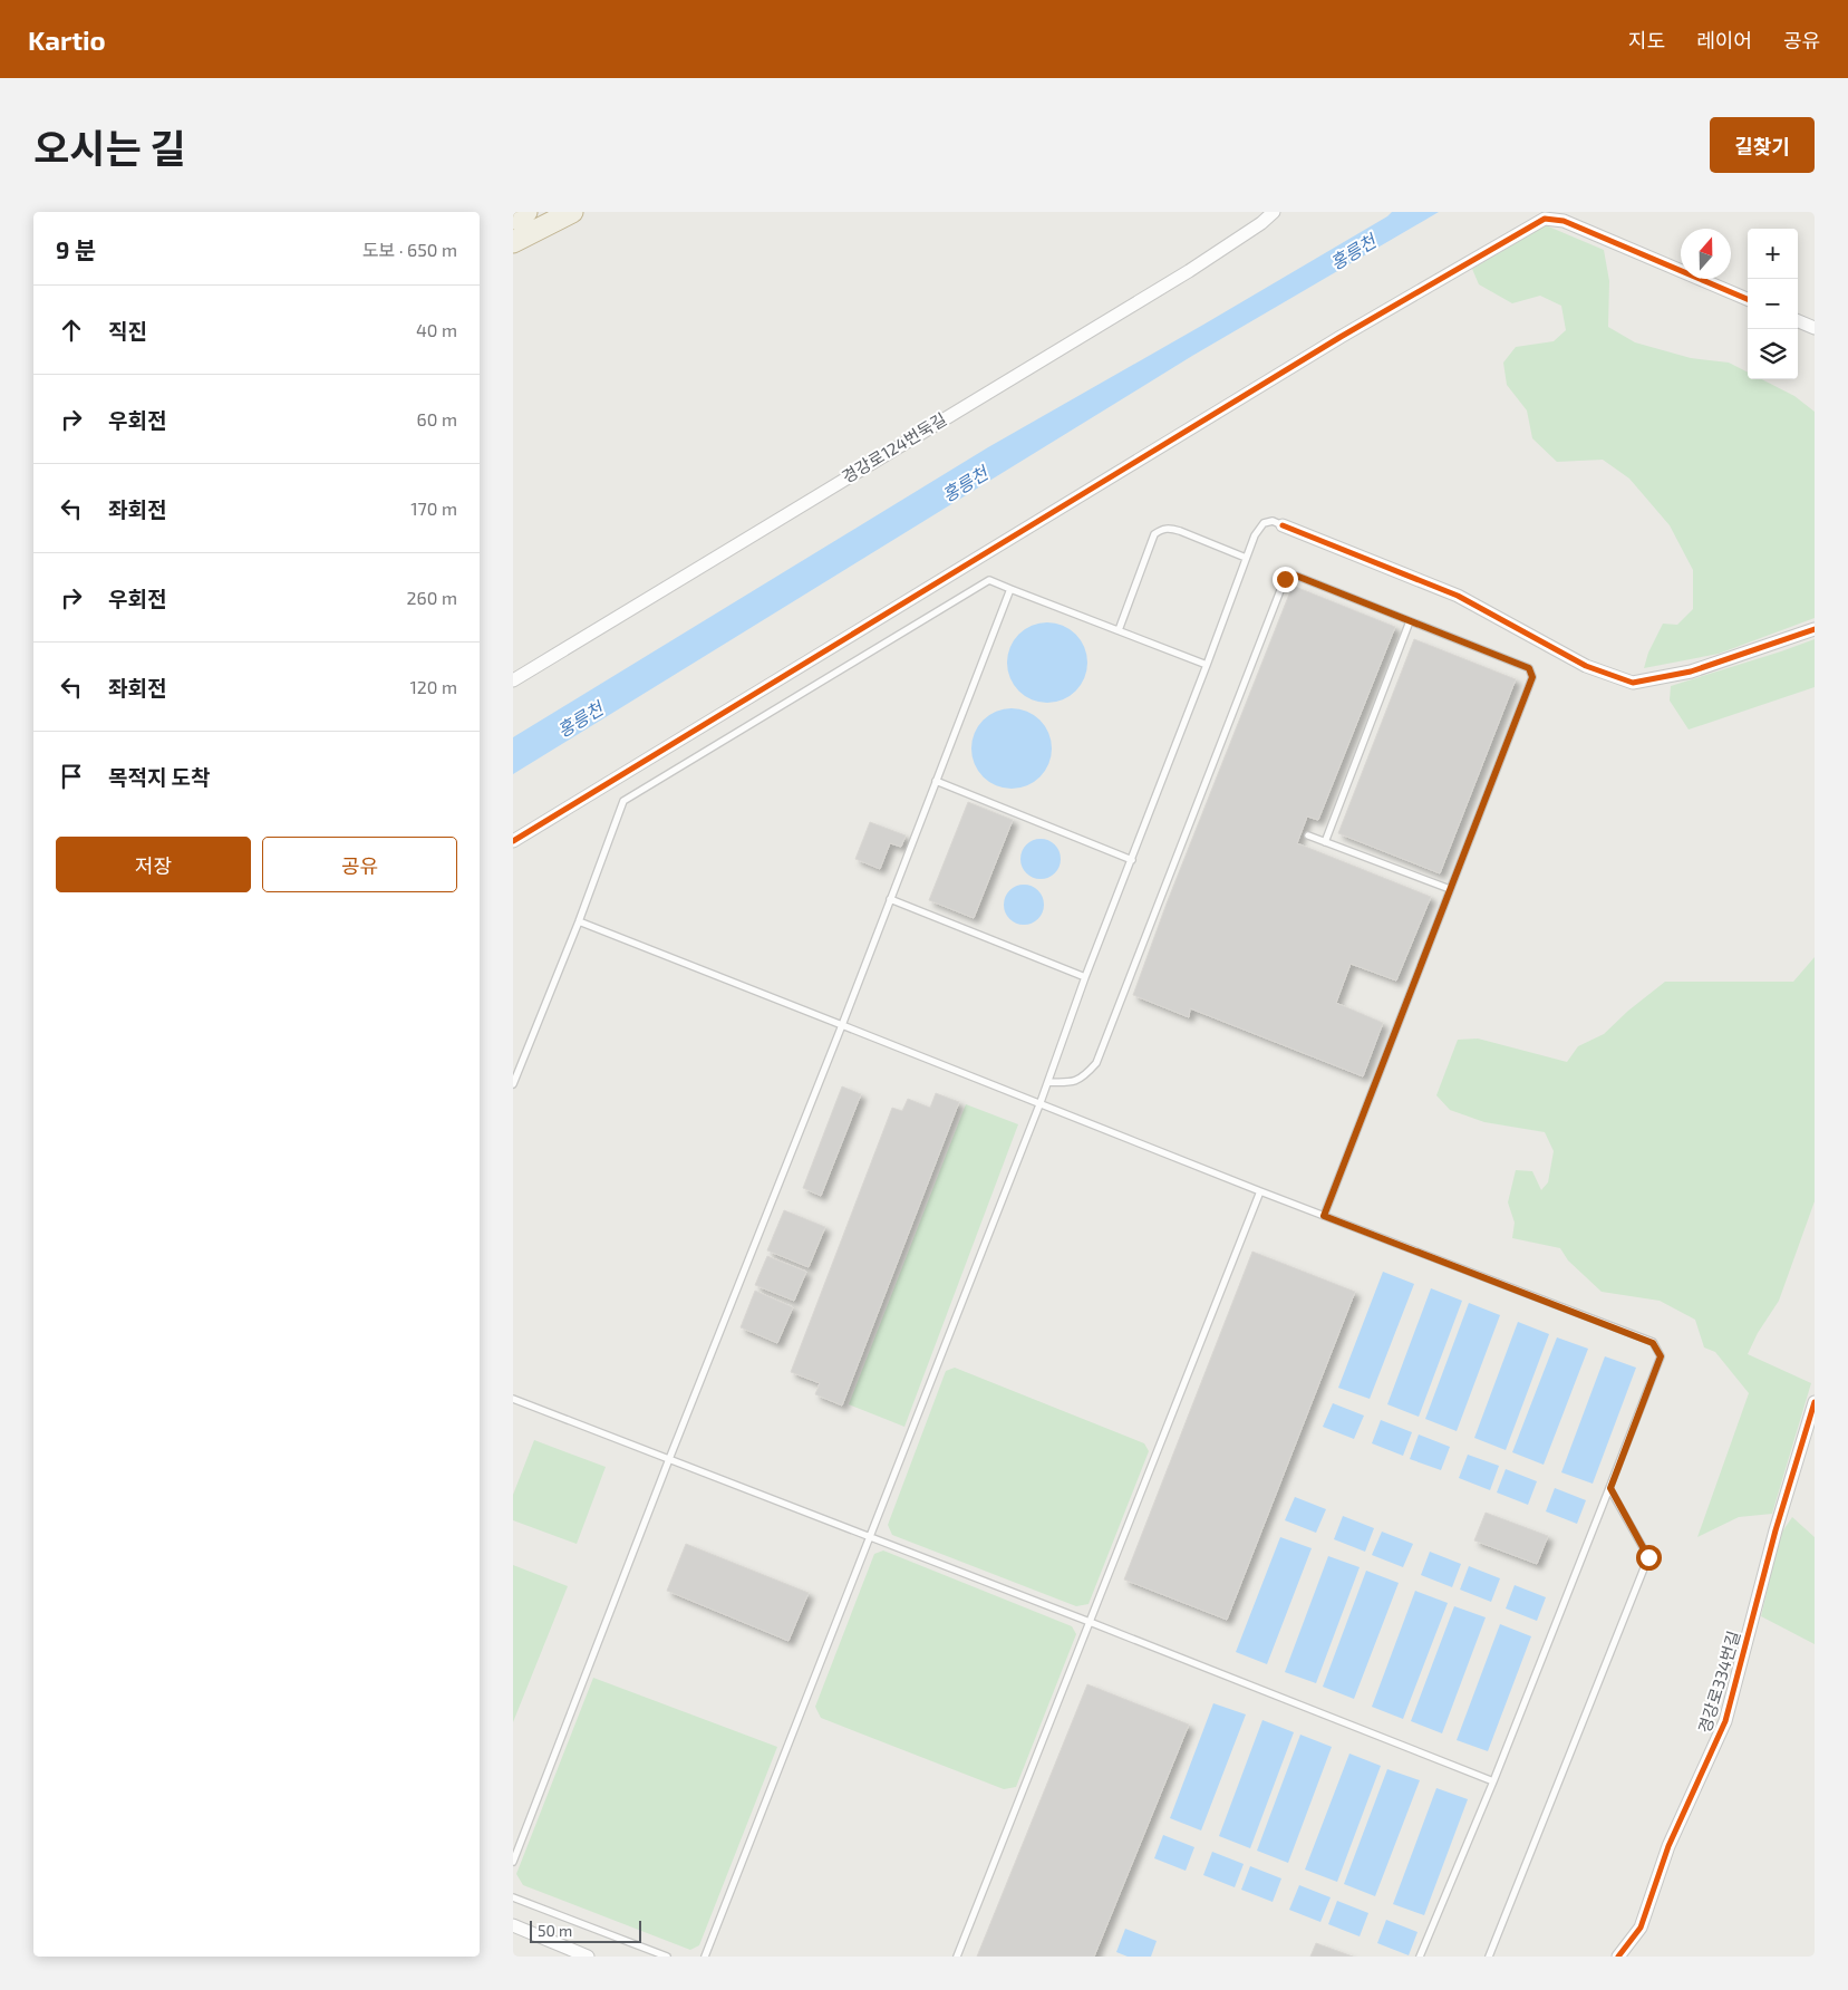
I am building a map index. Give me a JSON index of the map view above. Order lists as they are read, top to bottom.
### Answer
{
  "streets": {
    "street": ["경강로124번둑길", "경강로334번길"]
  },
  "water": ["홍릉천"],
  "scale_bar": "50 m",
  "north": "top",
  "page": {
    "header": "Kartio",
    "nav": ["지도", "레이어", "공유"],
    "title": "오시는 길",
    "buttons": [
      "길찾기",
      ["저장", "공유"]
    ],
    "heading": ["9 분", "도보 · 650 m"],
    "map_buttons": ["+", "−"],
    "list": [
      ["직진", "40 m"],
      ["우회전", "60 m"],
      ["좌회전", "170 m"],
      ["우회전", "260 m"],
      ["좌회전", "120 m"],
      "목적지 도착"
    ],
    "scale": "50 m"
  }
}
